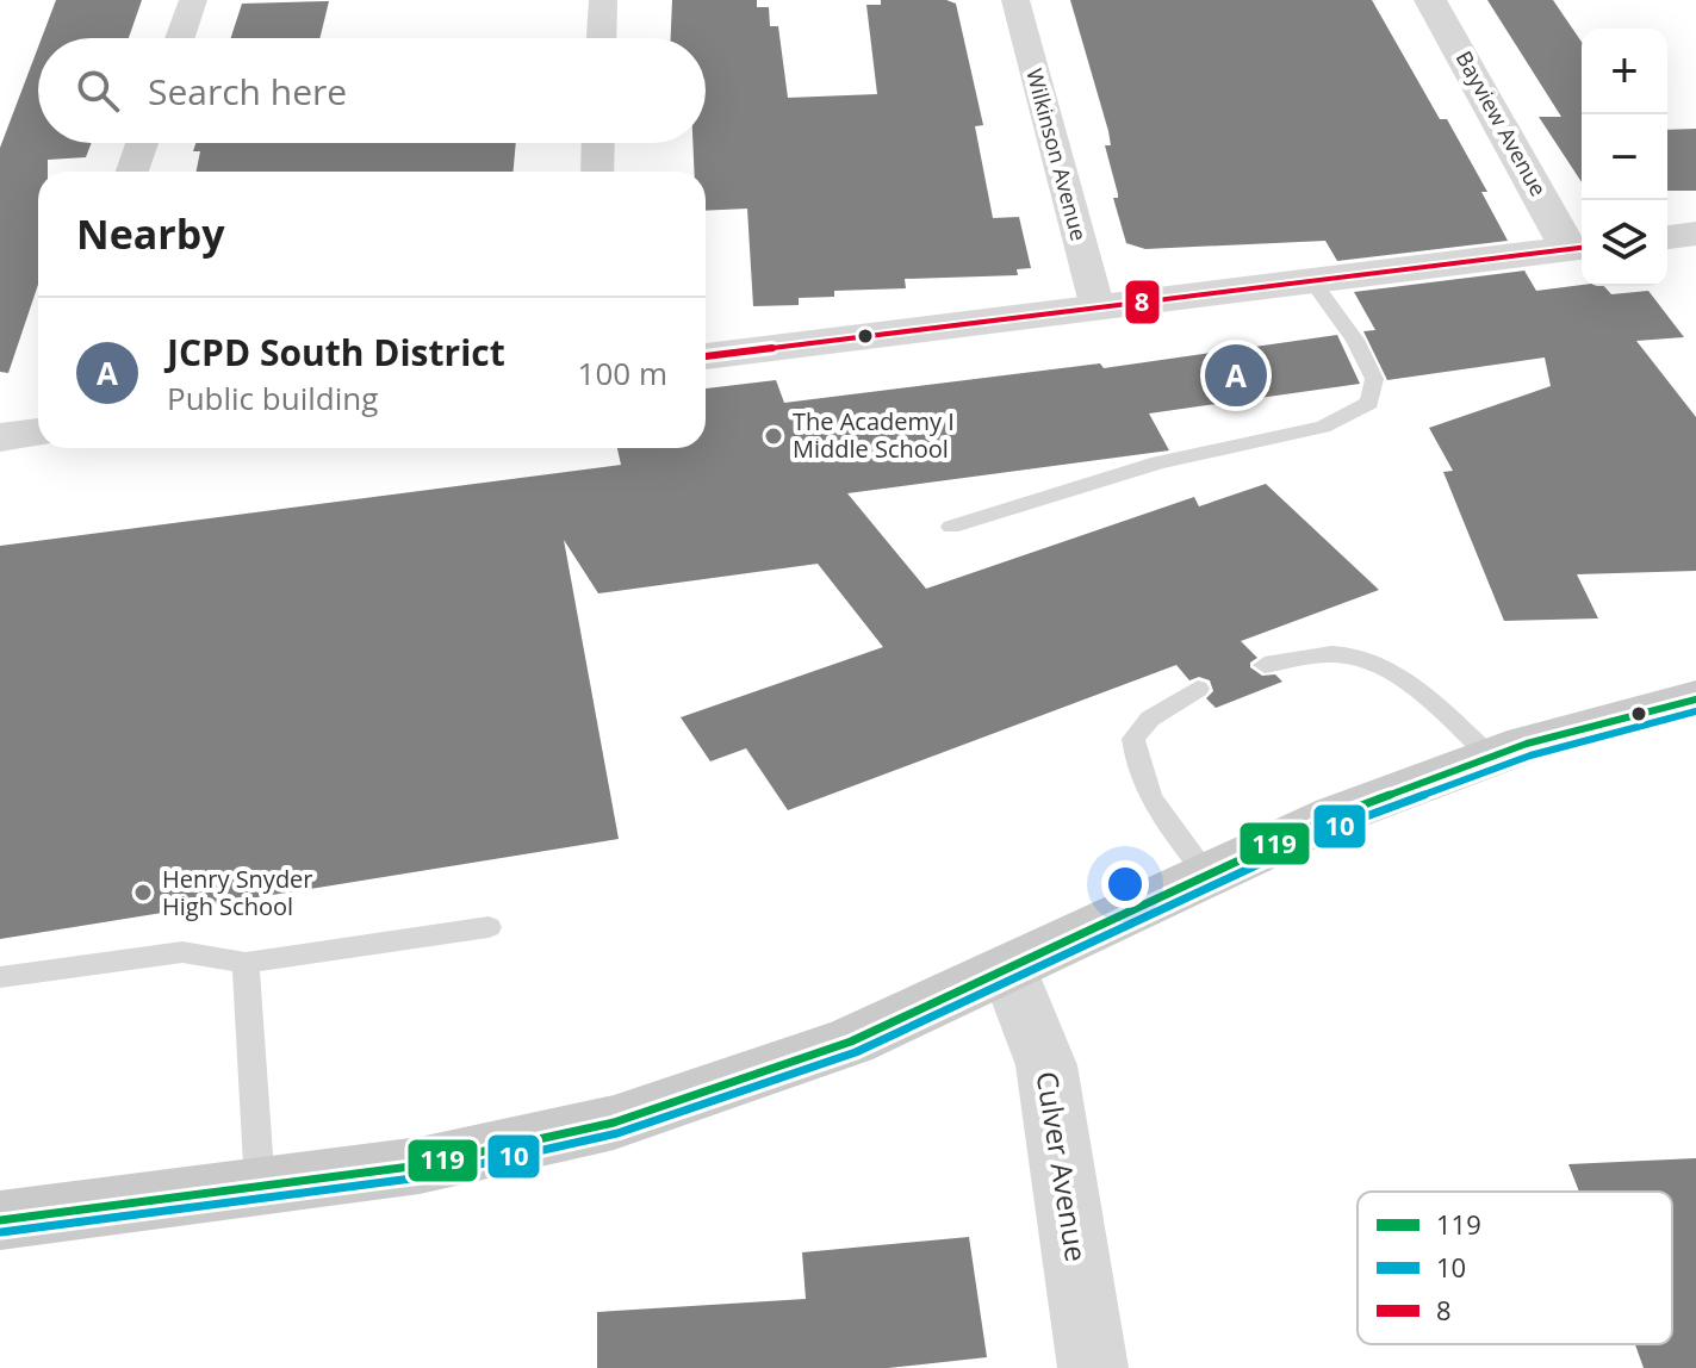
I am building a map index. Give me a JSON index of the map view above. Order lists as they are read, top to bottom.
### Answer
{
  "streets": {
    "street": ["Bayview Avenue", "Wilkinson Avenue", "Culver Avenue"]
  },
  "places": ["The Academy I Middle School", "Henry Snyder High School"],
  "lines": ["transit line 8", "transit line 119", "transit line 10"],
  "legend": ["119", "10", "8"],
  "page": {
    "map_buttons": ["+", "−"],
    "search": "Search here",
    "heading": "Nearby",
    "list": [
      {
        "mark": "A",
        "name": "JCPD South District",
        "note": "Public building",
        "value": "100 m"
      }
    ],
    "pins": "A"
  }
}
